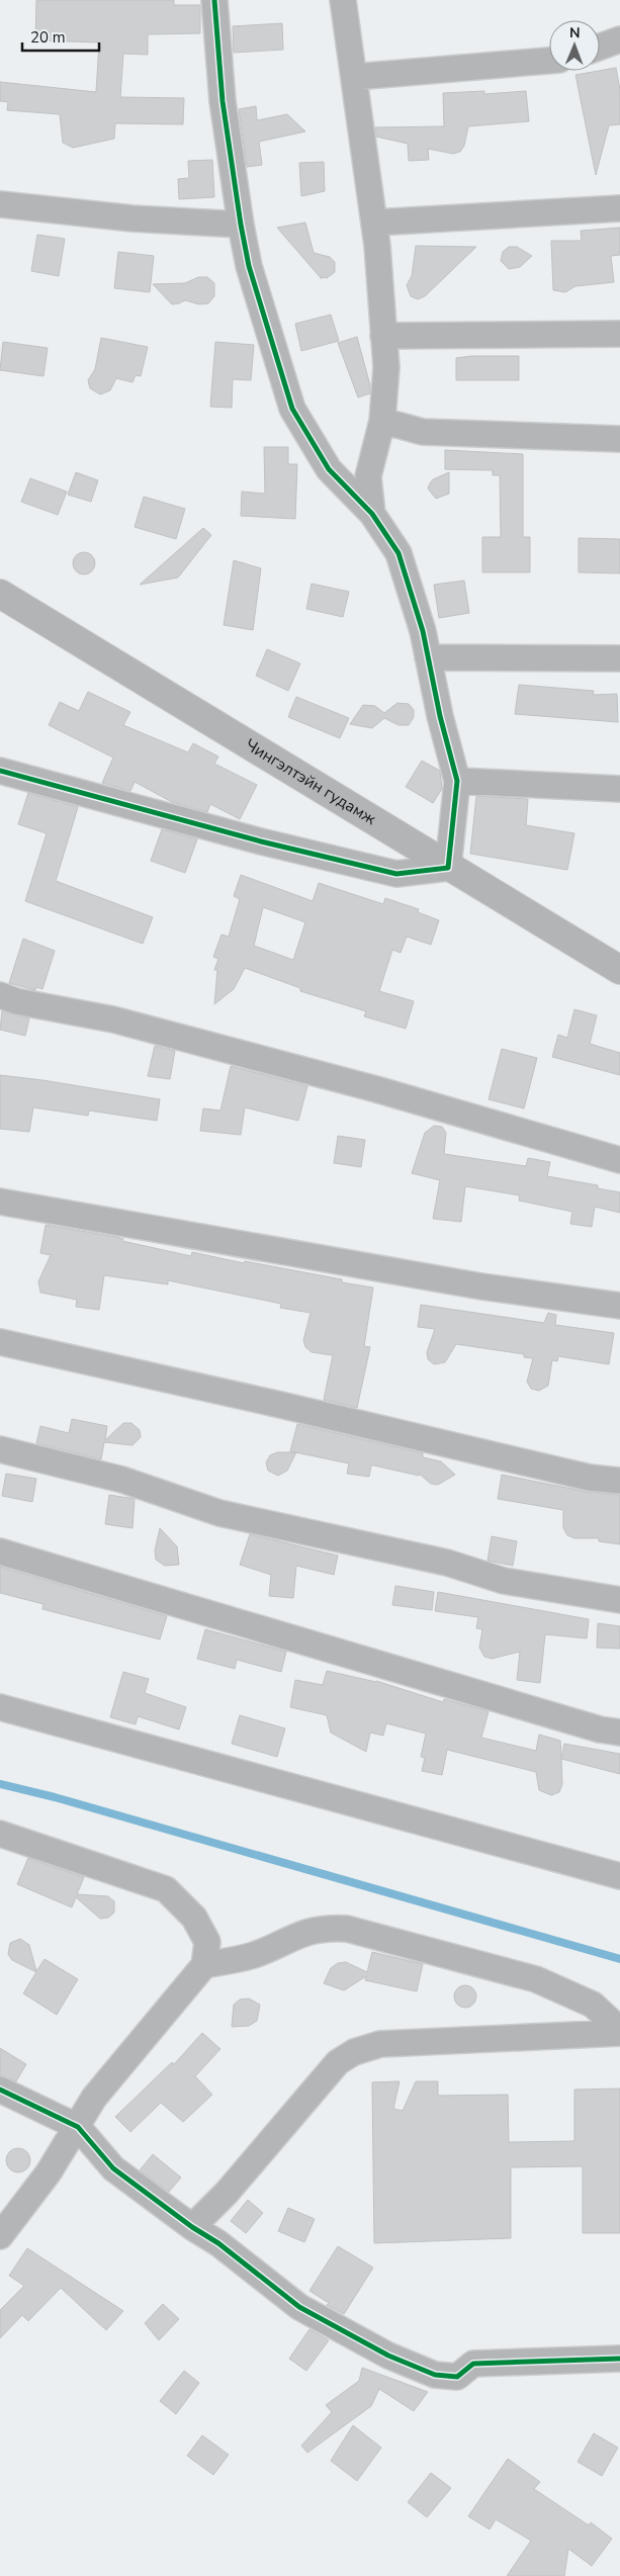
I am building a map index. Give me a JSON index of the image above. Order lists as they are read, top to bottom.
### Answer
{
  "streets": {
    "main road": ["Чингэлтэйн гудамж"]
  },
  "scale_bar": "20 m",
  "north": "top"
}
